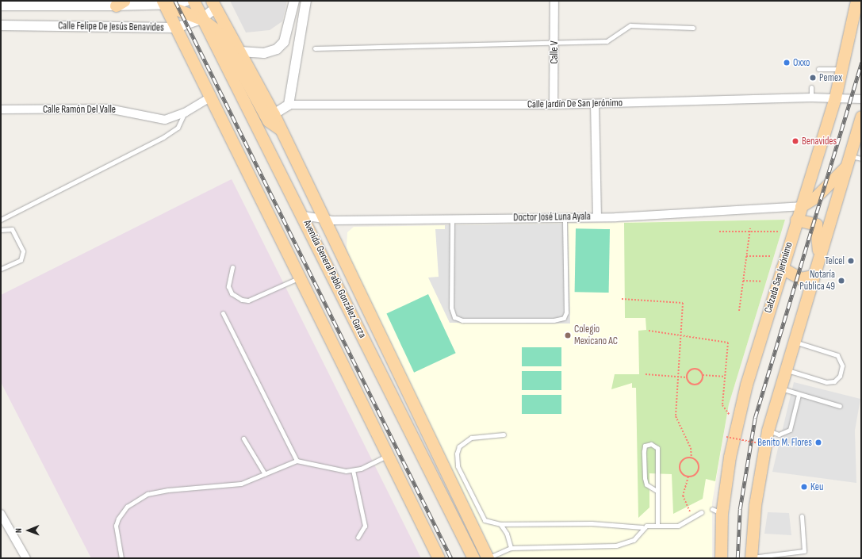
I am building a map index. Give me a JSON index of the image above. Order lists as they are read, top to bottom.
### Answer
{
  "streets": {
    "main road": ["Calzada San Jerónimo", "Avenida General Pablo González Garza"],
    "street": [
      "Calle Felipe De Jesús Benavides",
      "Calle V",
      "Calle Jardín De San Jerónimo",
      "Calle Ramón Del Valle",
      "Doctor José Luna Ayala"
    ]
  },
  "crossings": [
    ["Calle Felipe De Jesús Benavides", "Avenida General Pablo González Garza"],
    ["Calle V", "Calle Jardín De San Jerónimo"],
    ["Calle Jardín De San Jerónimo", "Calzada San Jerónimo"],
    ["Doctor José Luna Ayala", "Calzada San Jerónimo"],
    ["Doctor José Luna Ayala", "Avenida General Pablo González Garza"]
  ],
  "places": [
    "Oxxo",
    "Pemex",
    "Benavides",
    "Telcel",
    "Notaría Pública 49",
    "Colegio Mexicano AC",
    "Benito M. Flores",
    "Keu"
  ],
  "north": "left"
}
